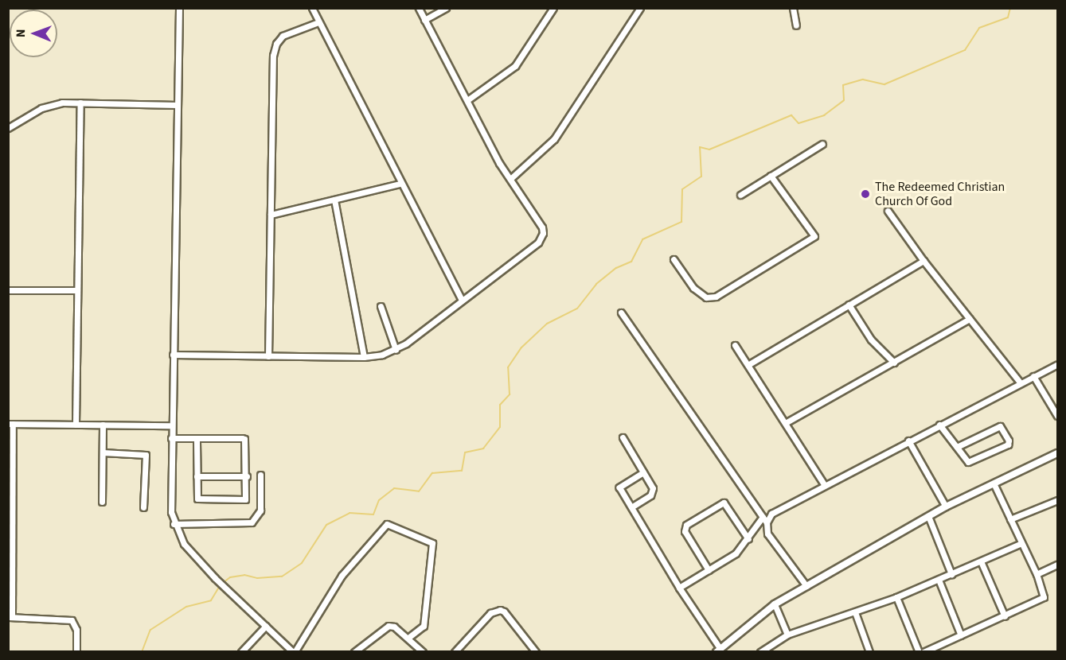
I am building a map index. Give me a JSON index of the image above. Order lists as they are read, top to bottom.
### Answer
{
  "places": ["The Redeemed Christian Church Of God"],
  "north": "left"
}
